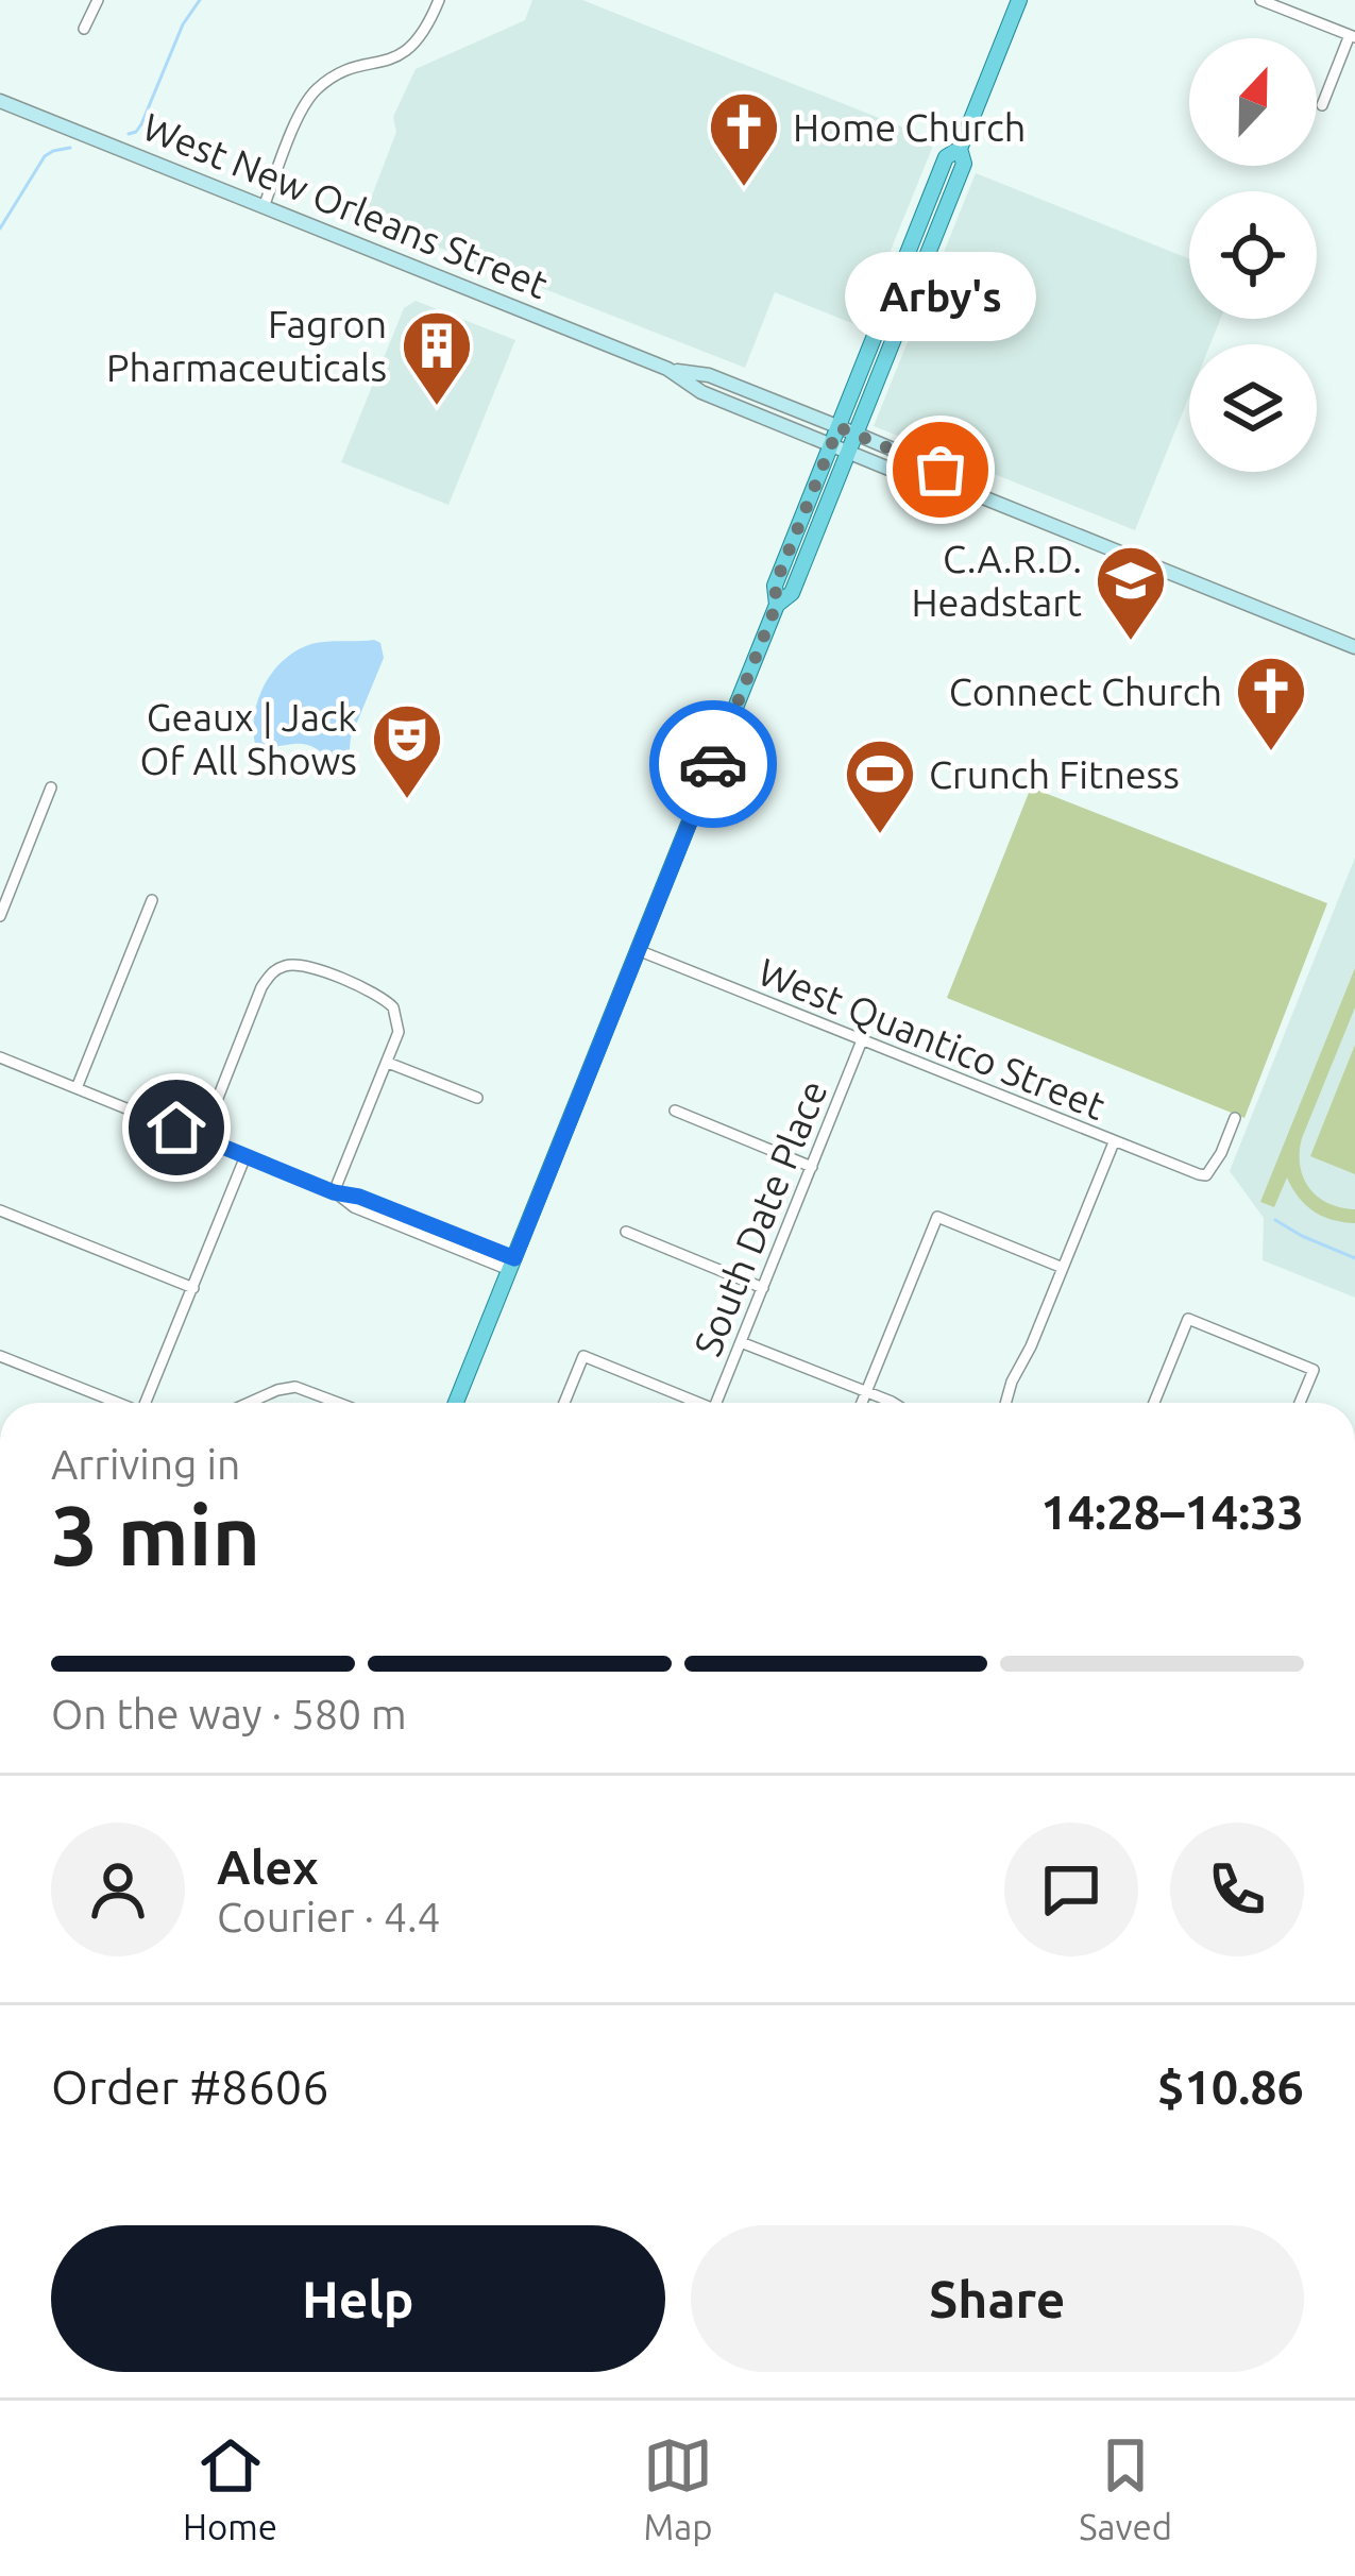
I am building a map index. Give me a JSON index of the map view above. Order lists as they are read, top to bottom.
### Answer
{
  "streets": {
    "main road": ["West New Orleans Street"],
    "street": ["West Quantico Street", "South Date Place"]
  },
  "crossings": [
    ["West Quantico Street", "South Date Place"]
  ],
  "places": {
    "church": ["Home Church", "Connect Church"],
    "building": ["Fagron Pharmaceuticals"],
    "other": ["Arby's"],
    "school or university": ["C.A.R.D. Headstart"],
    "theatre": ["Geaux | Jack Of All Shows"],
    "sports": ["Crunch Fitness"]
  },
  "north": "top",
  "page": {
    "bubble": "Arby's",
    "heading": ["3 min", "Arriving in", "14:28–14:33"],
    "panel": [
      "Alex",
      "Courier · 4.4",
      "Order #8606",
      "$10.86"
    ],
    "bar": "On the way · 580 m",
    "buttons": ["Help", "Share"],
    "tabs": ["Home", "Map", "Saved"]
  }
}
